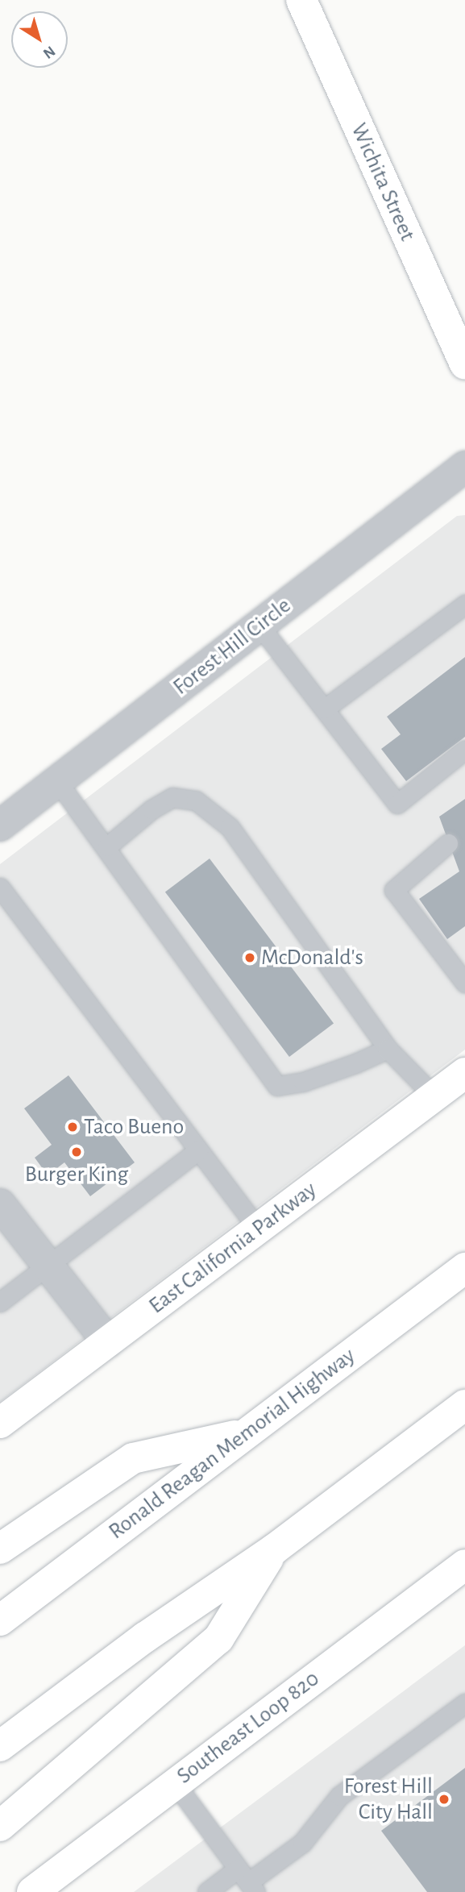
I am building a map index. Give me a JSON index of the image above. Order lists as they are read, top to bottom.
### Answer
{
  "streets": {
    "main road": [
      "Wichita Street",
      "East California Parkway",
      "Ronald Reagan Memorial Highway",
      "Southeast Loop 820"
    ],
    "street": ["Forest Hill Circle"]
  },
  "places": [
    "McDonald's",
    "Taco Bueno",
    "Burger King",
    "Forest Hill City Hall"
  ],
  "north": "bottom right"
}
